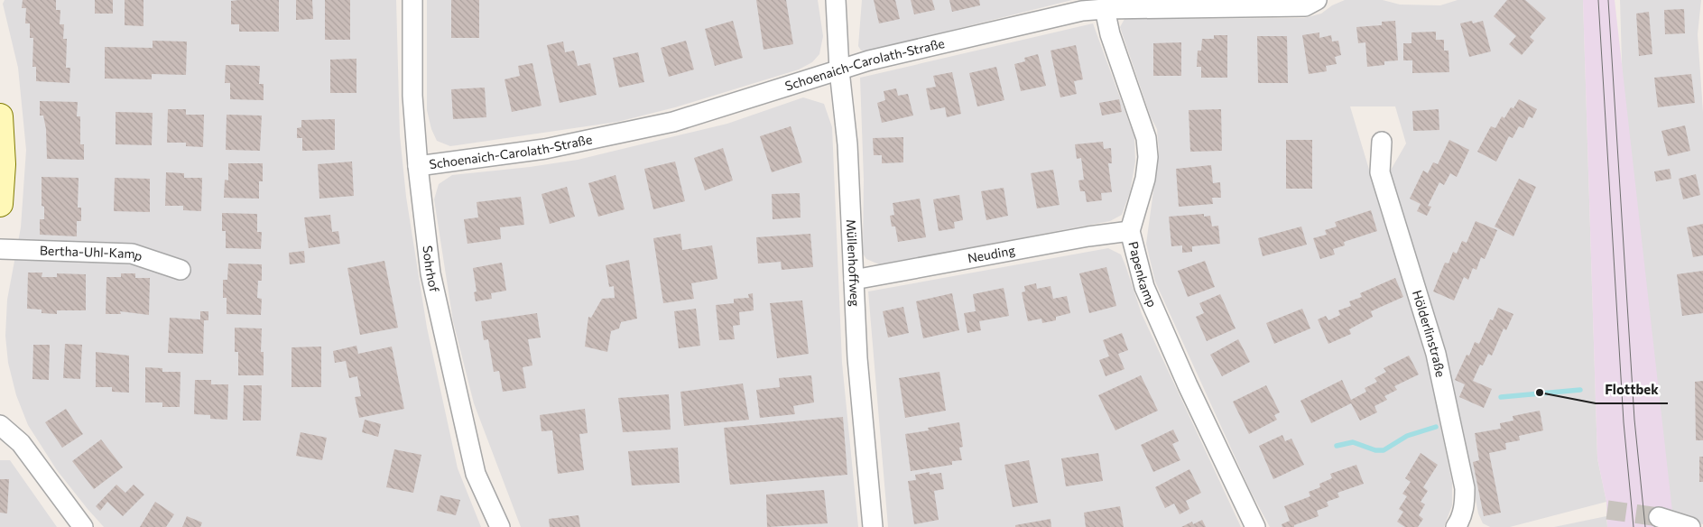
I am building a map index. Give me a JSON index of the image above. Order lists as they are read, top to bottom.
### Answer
{
  "streets": {
    "street": [
      "Schoenaich-Carolath-Straße",
      "Bertha-Uhl-Kamp",
      "Neuding",
      "Müllenhoffweg",
      "Sohrhof",
      "Papenkamp",
      "Hölderlinstraße"
    ]
  },
  "crossings": [
    ["Schoenaich-Carolath-Straße", "Müllenhoffweg"],
    ["Schoenaich-Carolath-Straße", "Sohrhof"],
    ["Schoenaich-Carolath-Straße", "Papenkamp"],
    ["Neuding", "Müllenhoffweg"],
    ["Neuding", "Papenkamp"]
  ],
  "places": ["Flottbek"]
}
